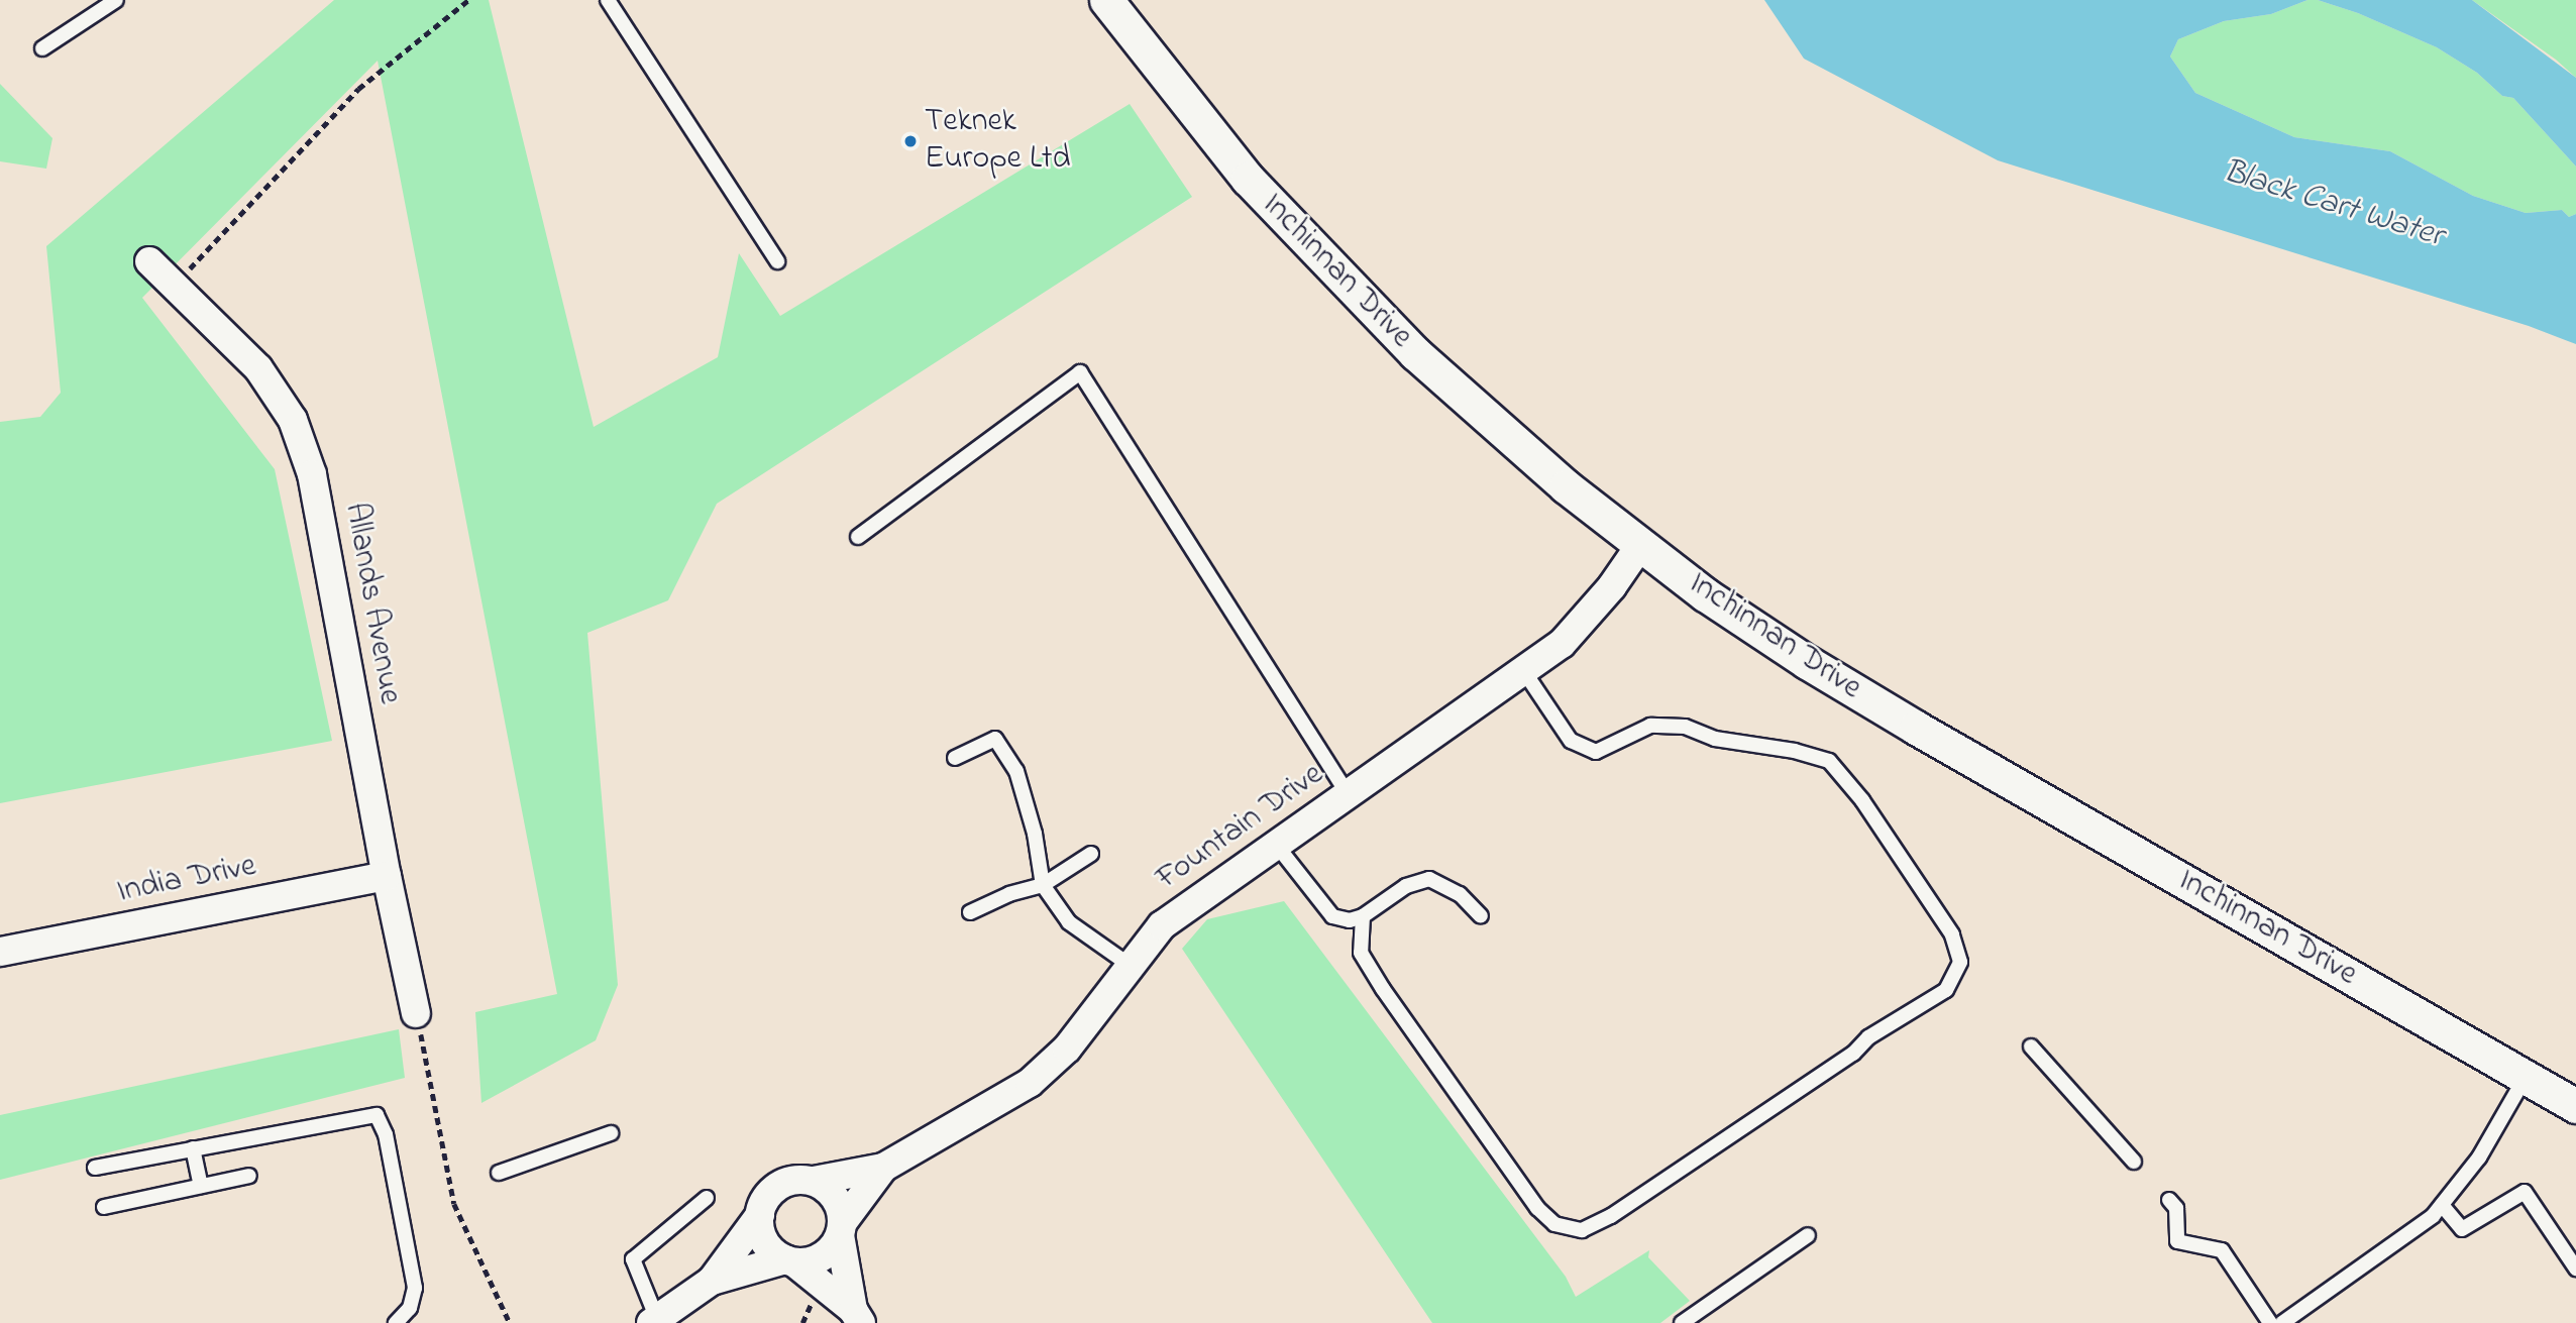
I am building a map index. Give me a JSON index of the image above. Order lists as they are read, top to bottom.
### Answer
{
  "streets": {
    "street": [
      "Inchinnan Drive",
      "Allands Avenue",
      "Fountain Drive",
      "India Drive"
    ]
  },
  "crossings": [
    ["Inchinnan Drive", "Fountain Drive"],
    ["Allands Avenue", "India Drive"]
  ],
  "water": ["Black Cart Water"],
  "places": ["Teknek Europe Ltd"]
}
